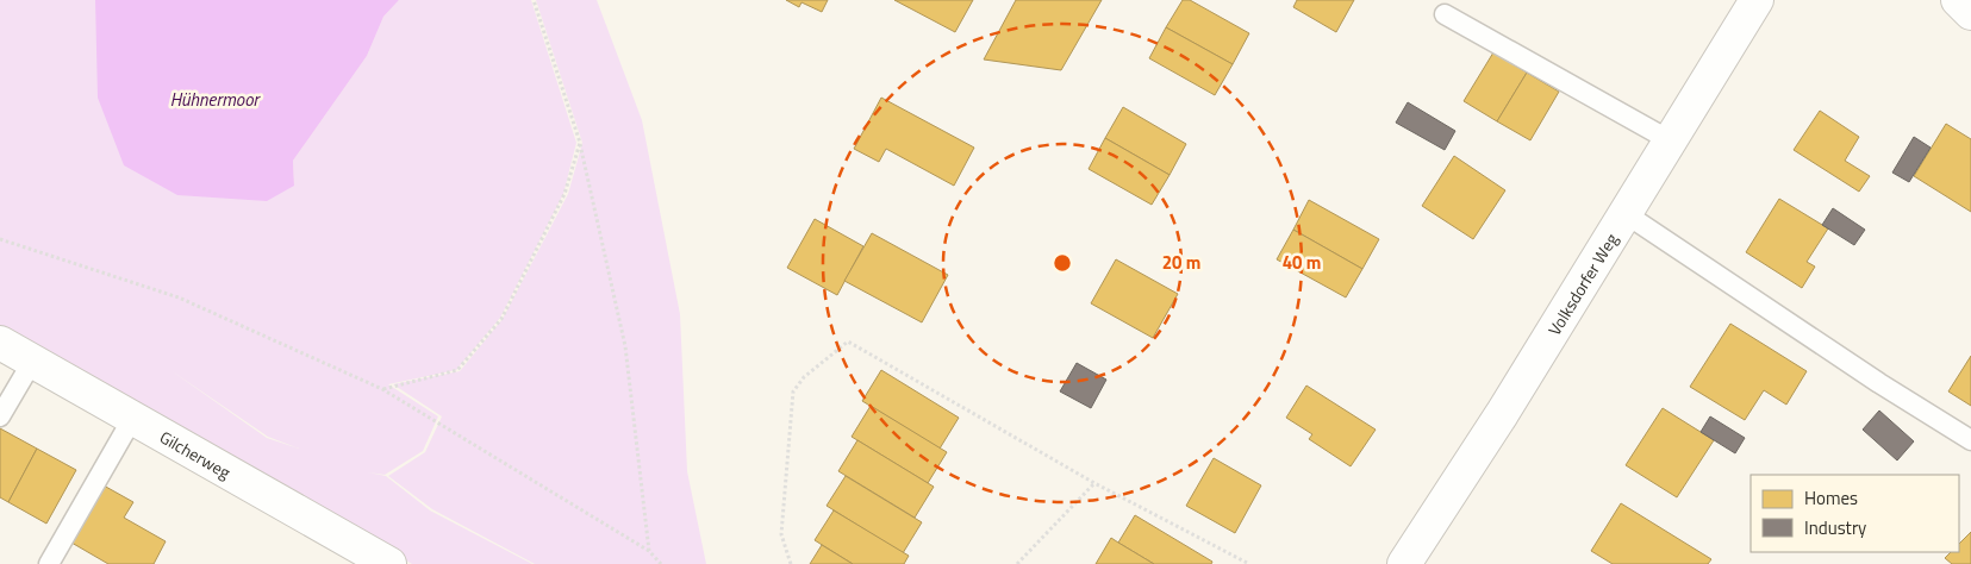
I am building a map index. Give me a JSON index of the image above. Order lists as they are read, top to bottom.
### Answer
{
  "streets": {
    "street": ["Volksdorfer Weg", "Gilcherweg"]
  },
  "water": ["Hühnermoor"],
  "legend": ["Homes", "Industry"],
  "rings": ["20 m", "40 m"]
}
